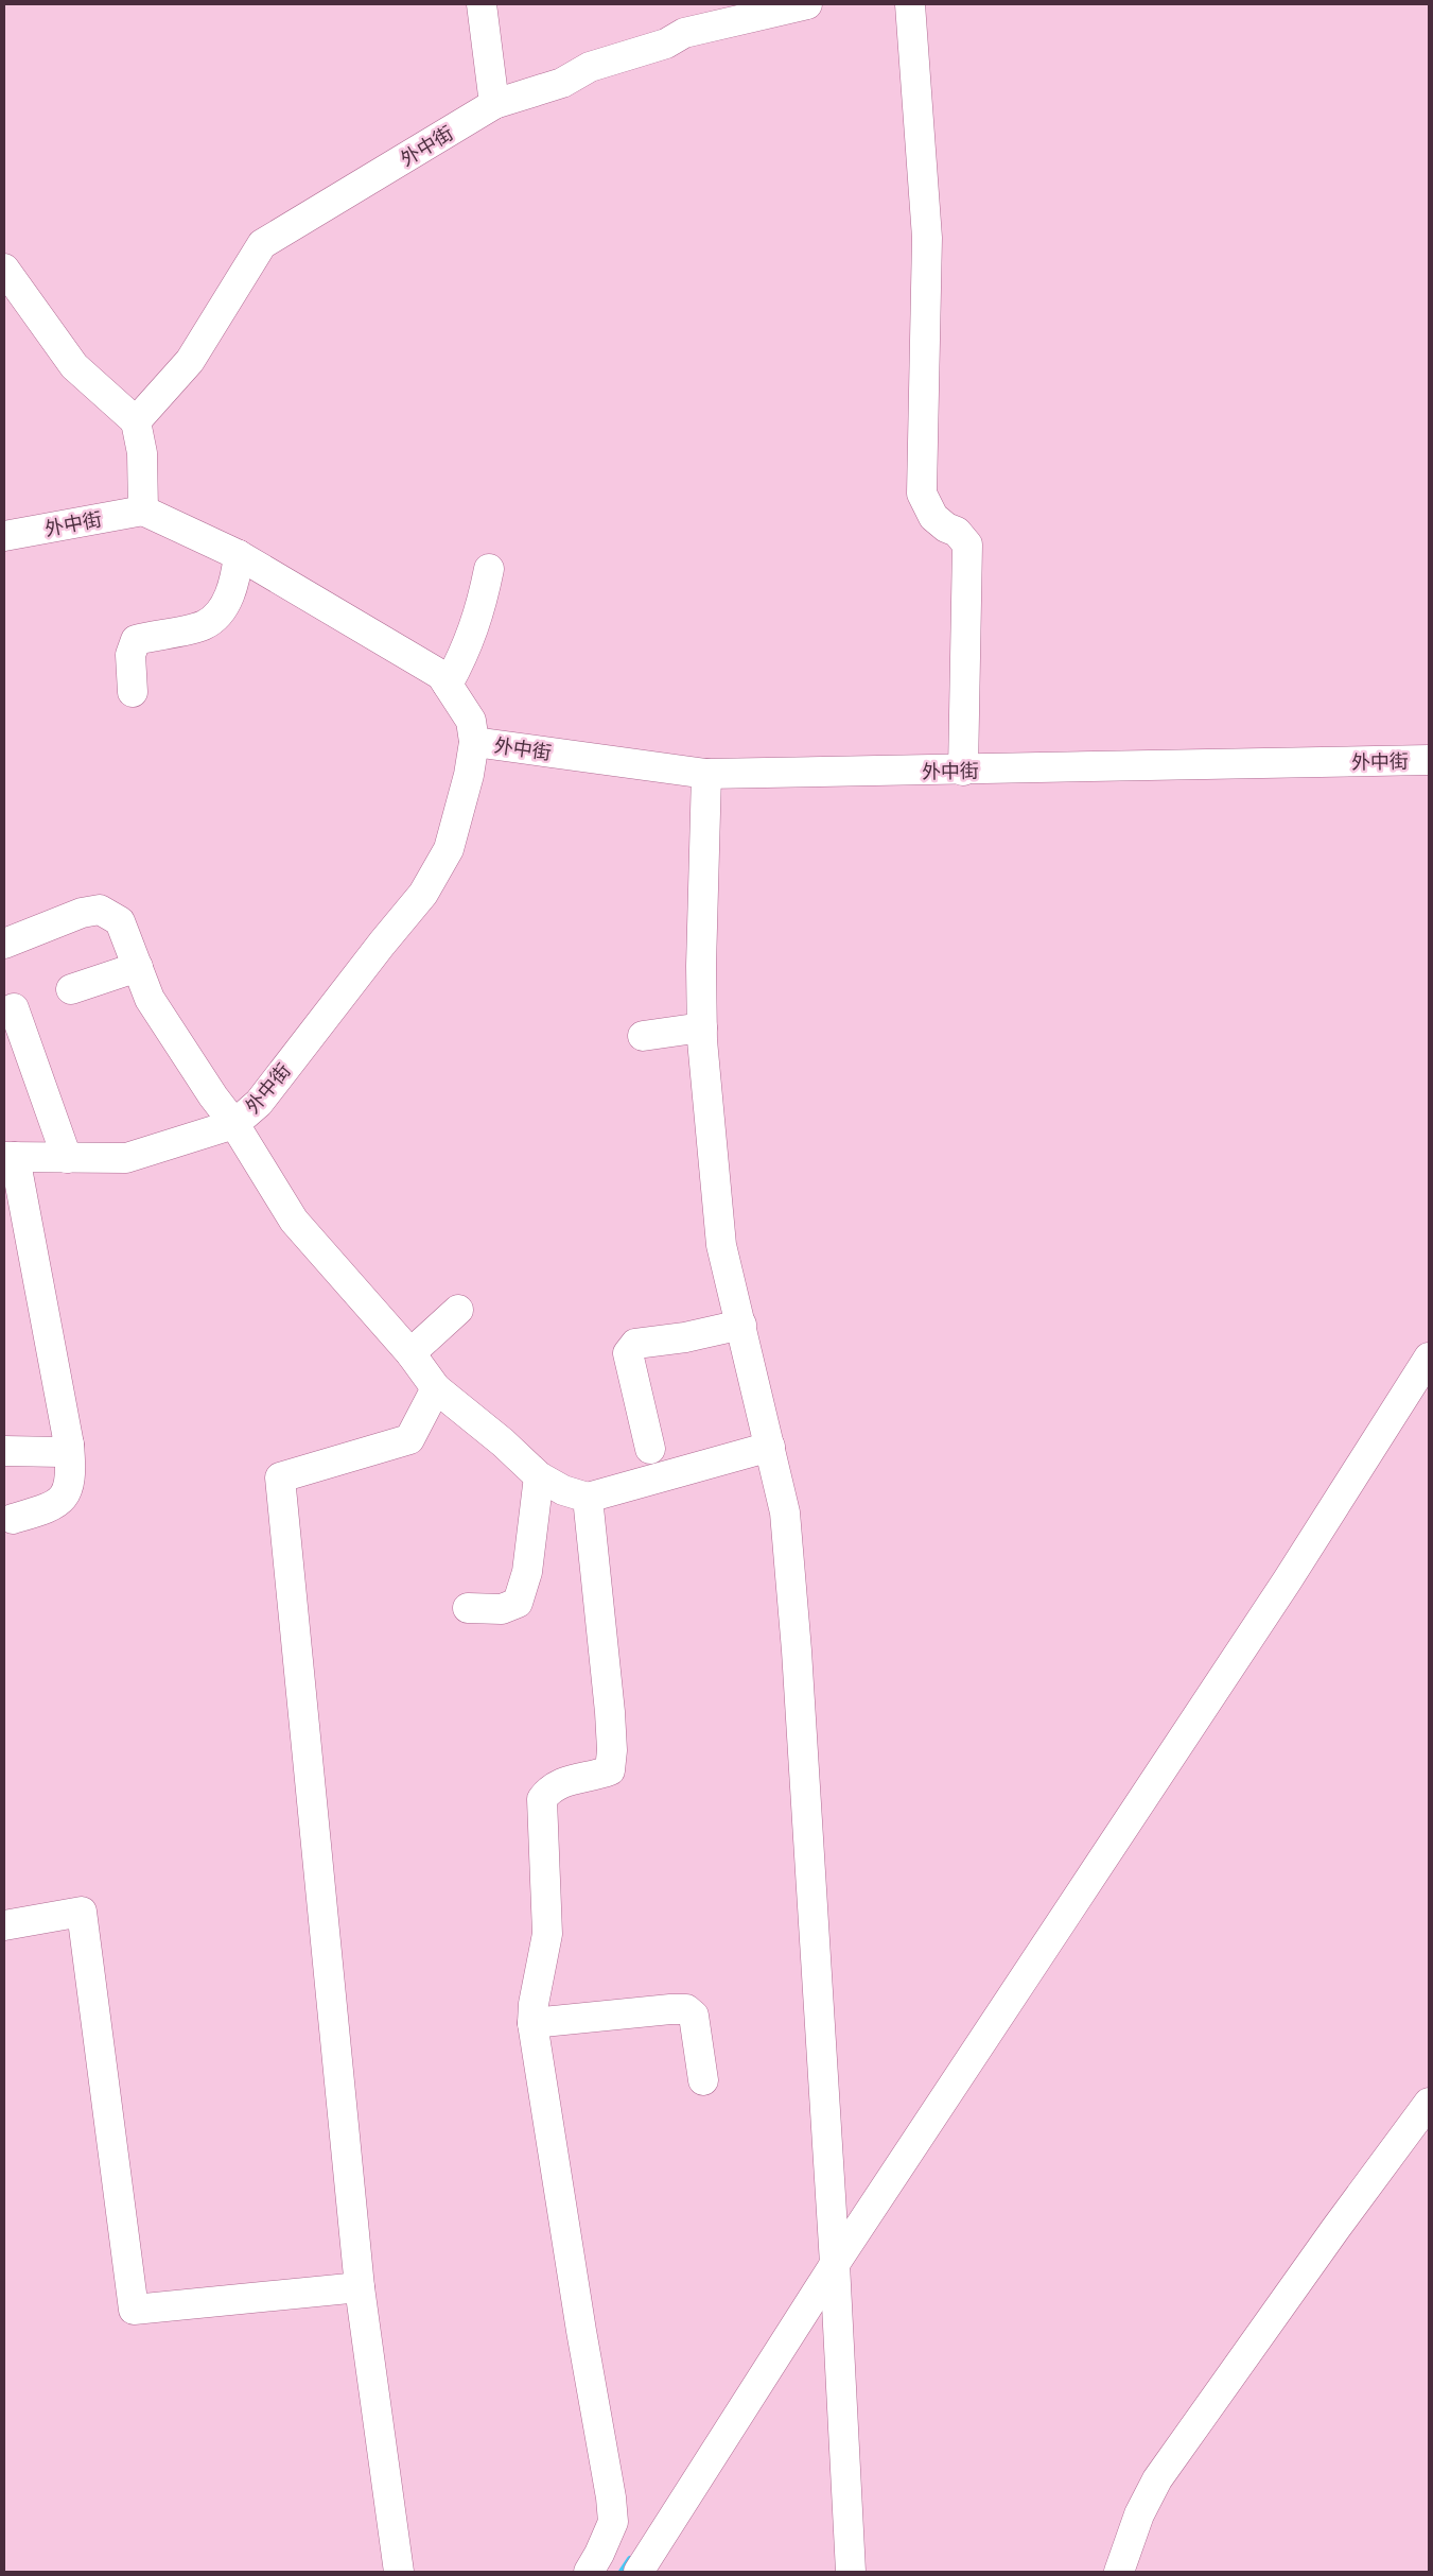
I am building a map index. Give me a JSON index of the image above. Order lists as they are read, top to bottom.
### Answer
{
  "streets": {
    "street": ["外中街"]
  }
}
